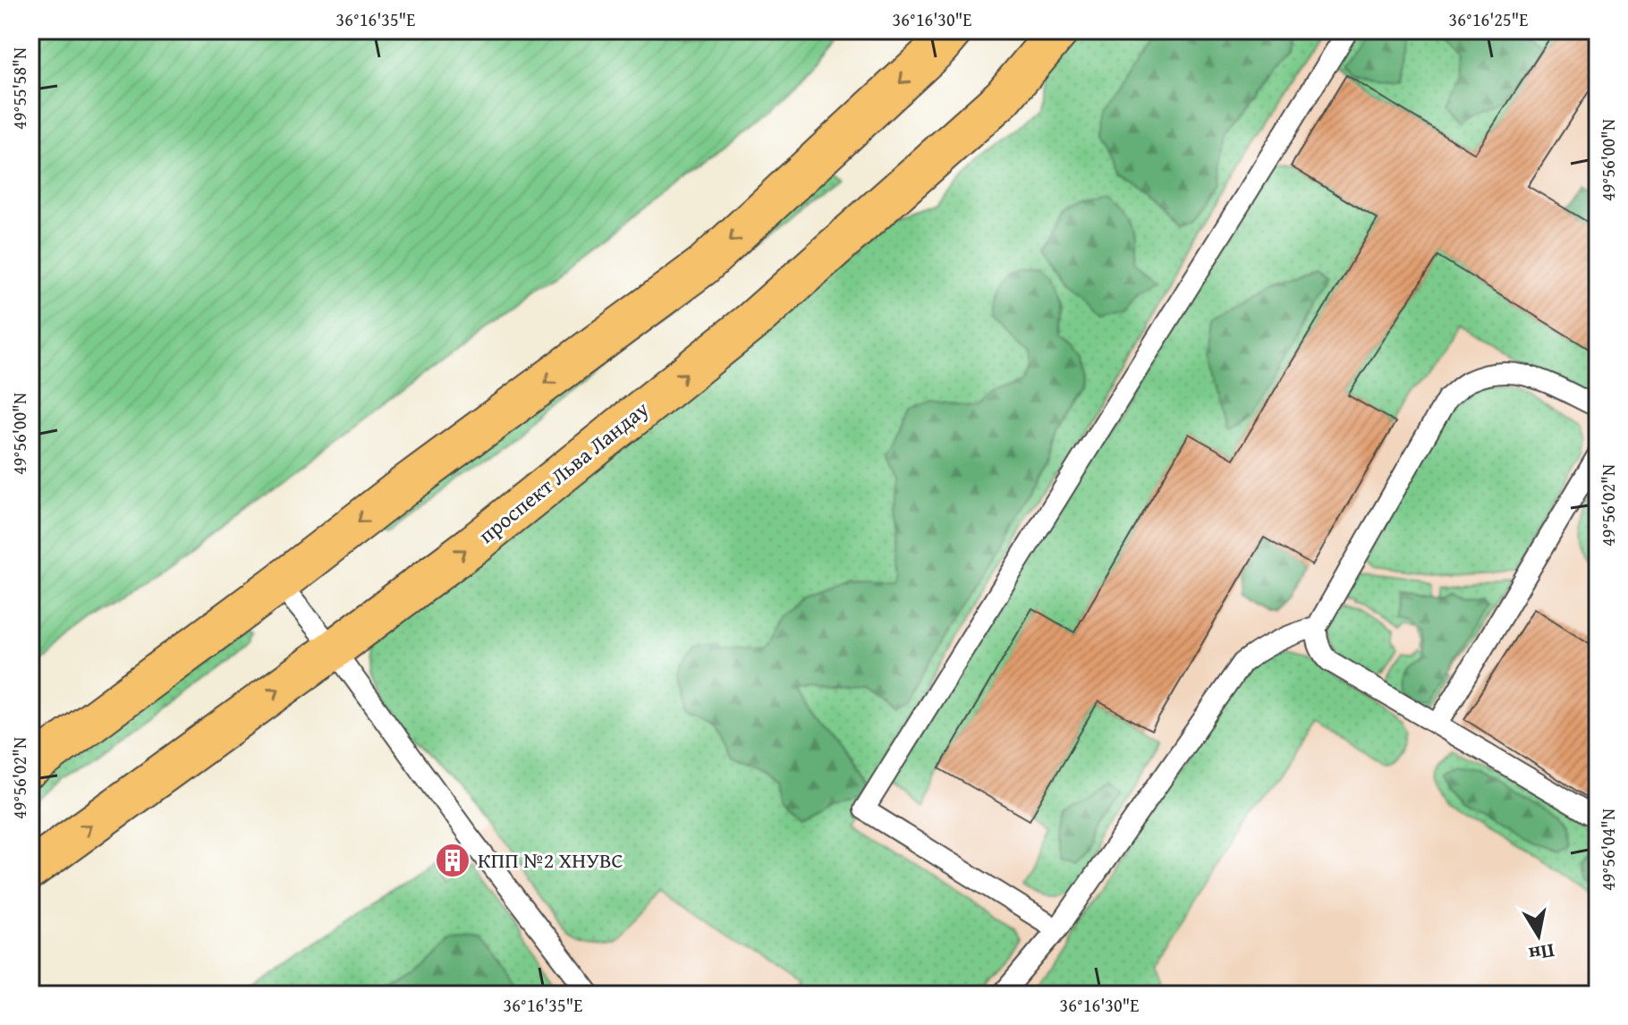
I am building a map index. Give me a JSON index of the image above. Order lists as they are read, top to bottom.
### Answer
{
  "streets": {
    "main road": ["проспект Льва Ландау"]
  },
  "places": {
    "building": ["КПП №2 ХНУВС"]
  },
  "north": "bottom",
  "coordinates": [
    "36°16'35\"E",
    "36°16'30\"E",
    "36°16'25\"E",
    "49°55'58\"N",
    "49°56'00\"N",
    "49°56'02\"N",
    "49°56'04\"N"
  ]
}
